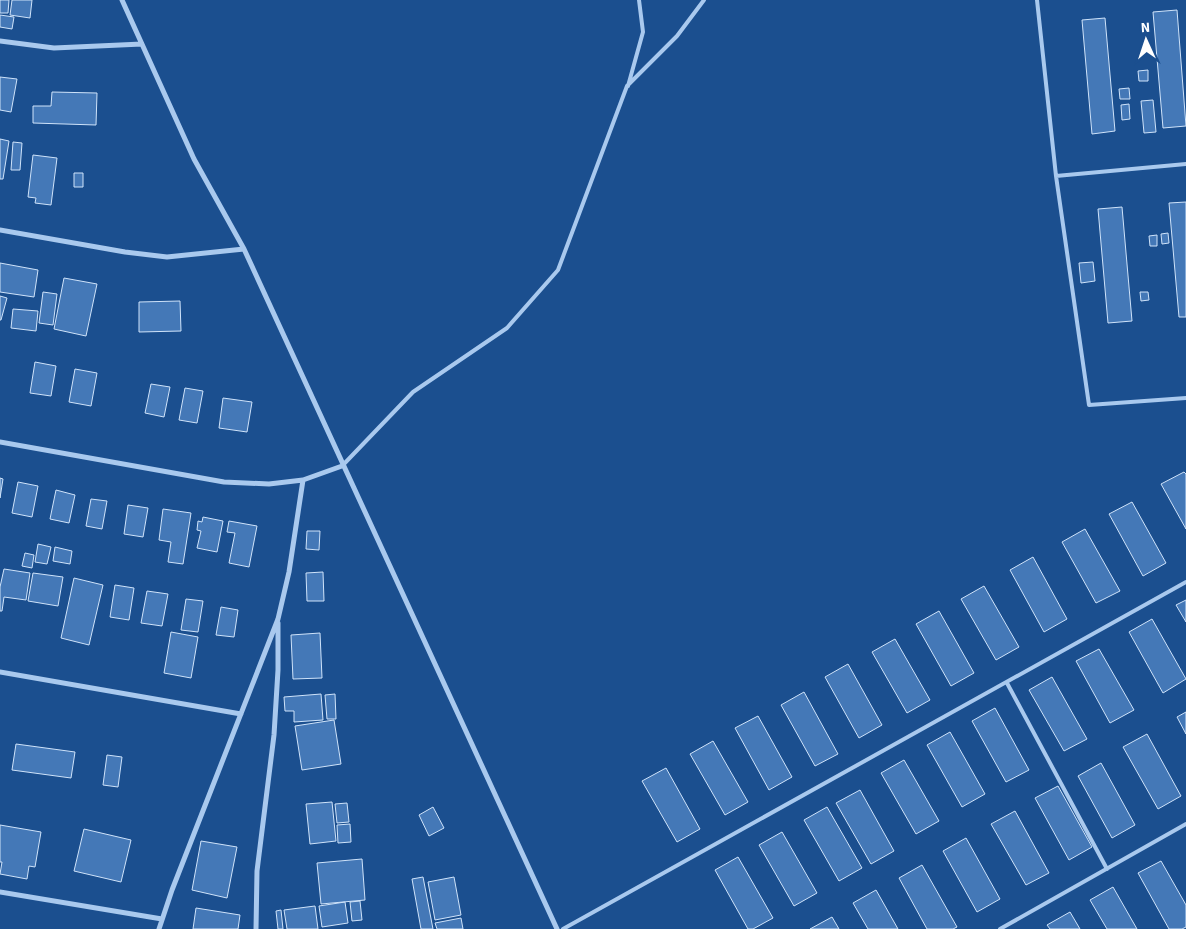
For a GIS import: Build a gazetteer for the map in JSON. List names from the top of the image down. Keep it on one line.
{"north":"top"}
